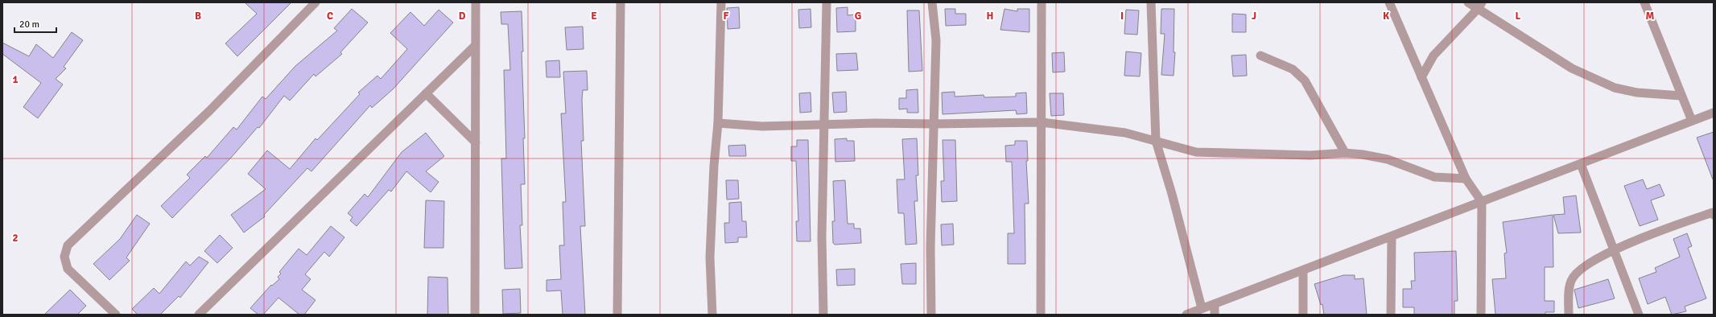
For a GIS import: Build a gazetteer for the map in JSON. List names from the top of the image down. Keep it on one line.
{"scale_bar":"20 m","grid":{"columns":["B","C","D","E","F","G","H","I","J","K","L","M"],"rows":["1","2"]}}
